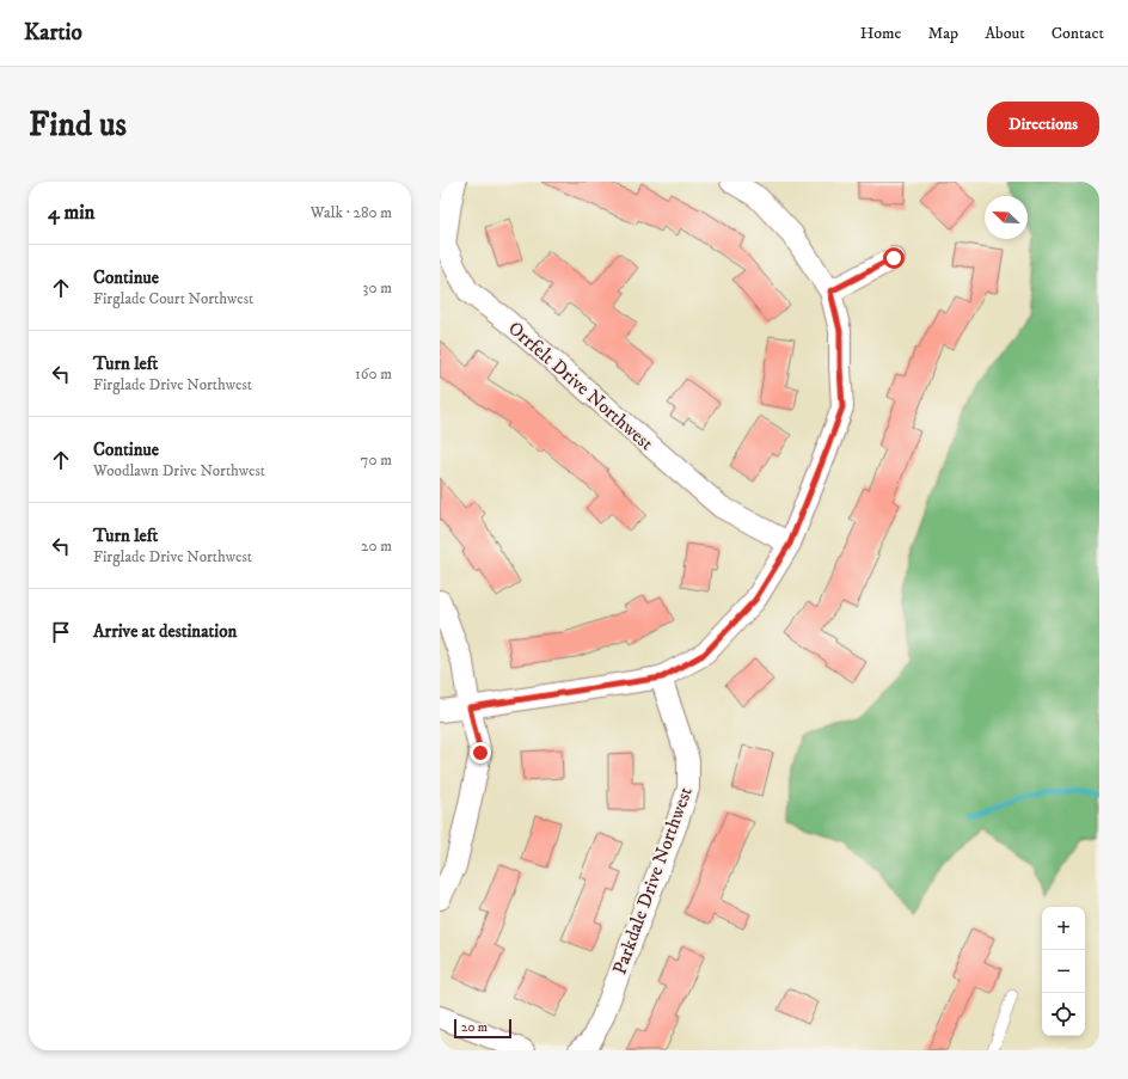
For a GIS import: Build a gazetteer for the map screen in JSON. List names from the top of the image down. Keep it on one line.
{"streets":{"street":["Orrfelt Drive Northwest","Parkdale Drive Northwest"]},"scale_bar":"20 m","north":"top left","page":{"header":"Kartio","nav":["Home","Map","About","Contact"],"buttons":"Directions","title":"Find us","heading":["4 min","Walk · 280 m"],"list":[["Continue","Firglade Court Northwest","30 m"],["Turn left","Firglade Drive Northwest","160 m"],["Continue","Woodlawn Drive Northwest","70 m"],["Turn left","Firglade Drive Northwest","20 m"],"Arrive at destination"],"map_buttons":["+","−"],"scale":"20 m"}}
